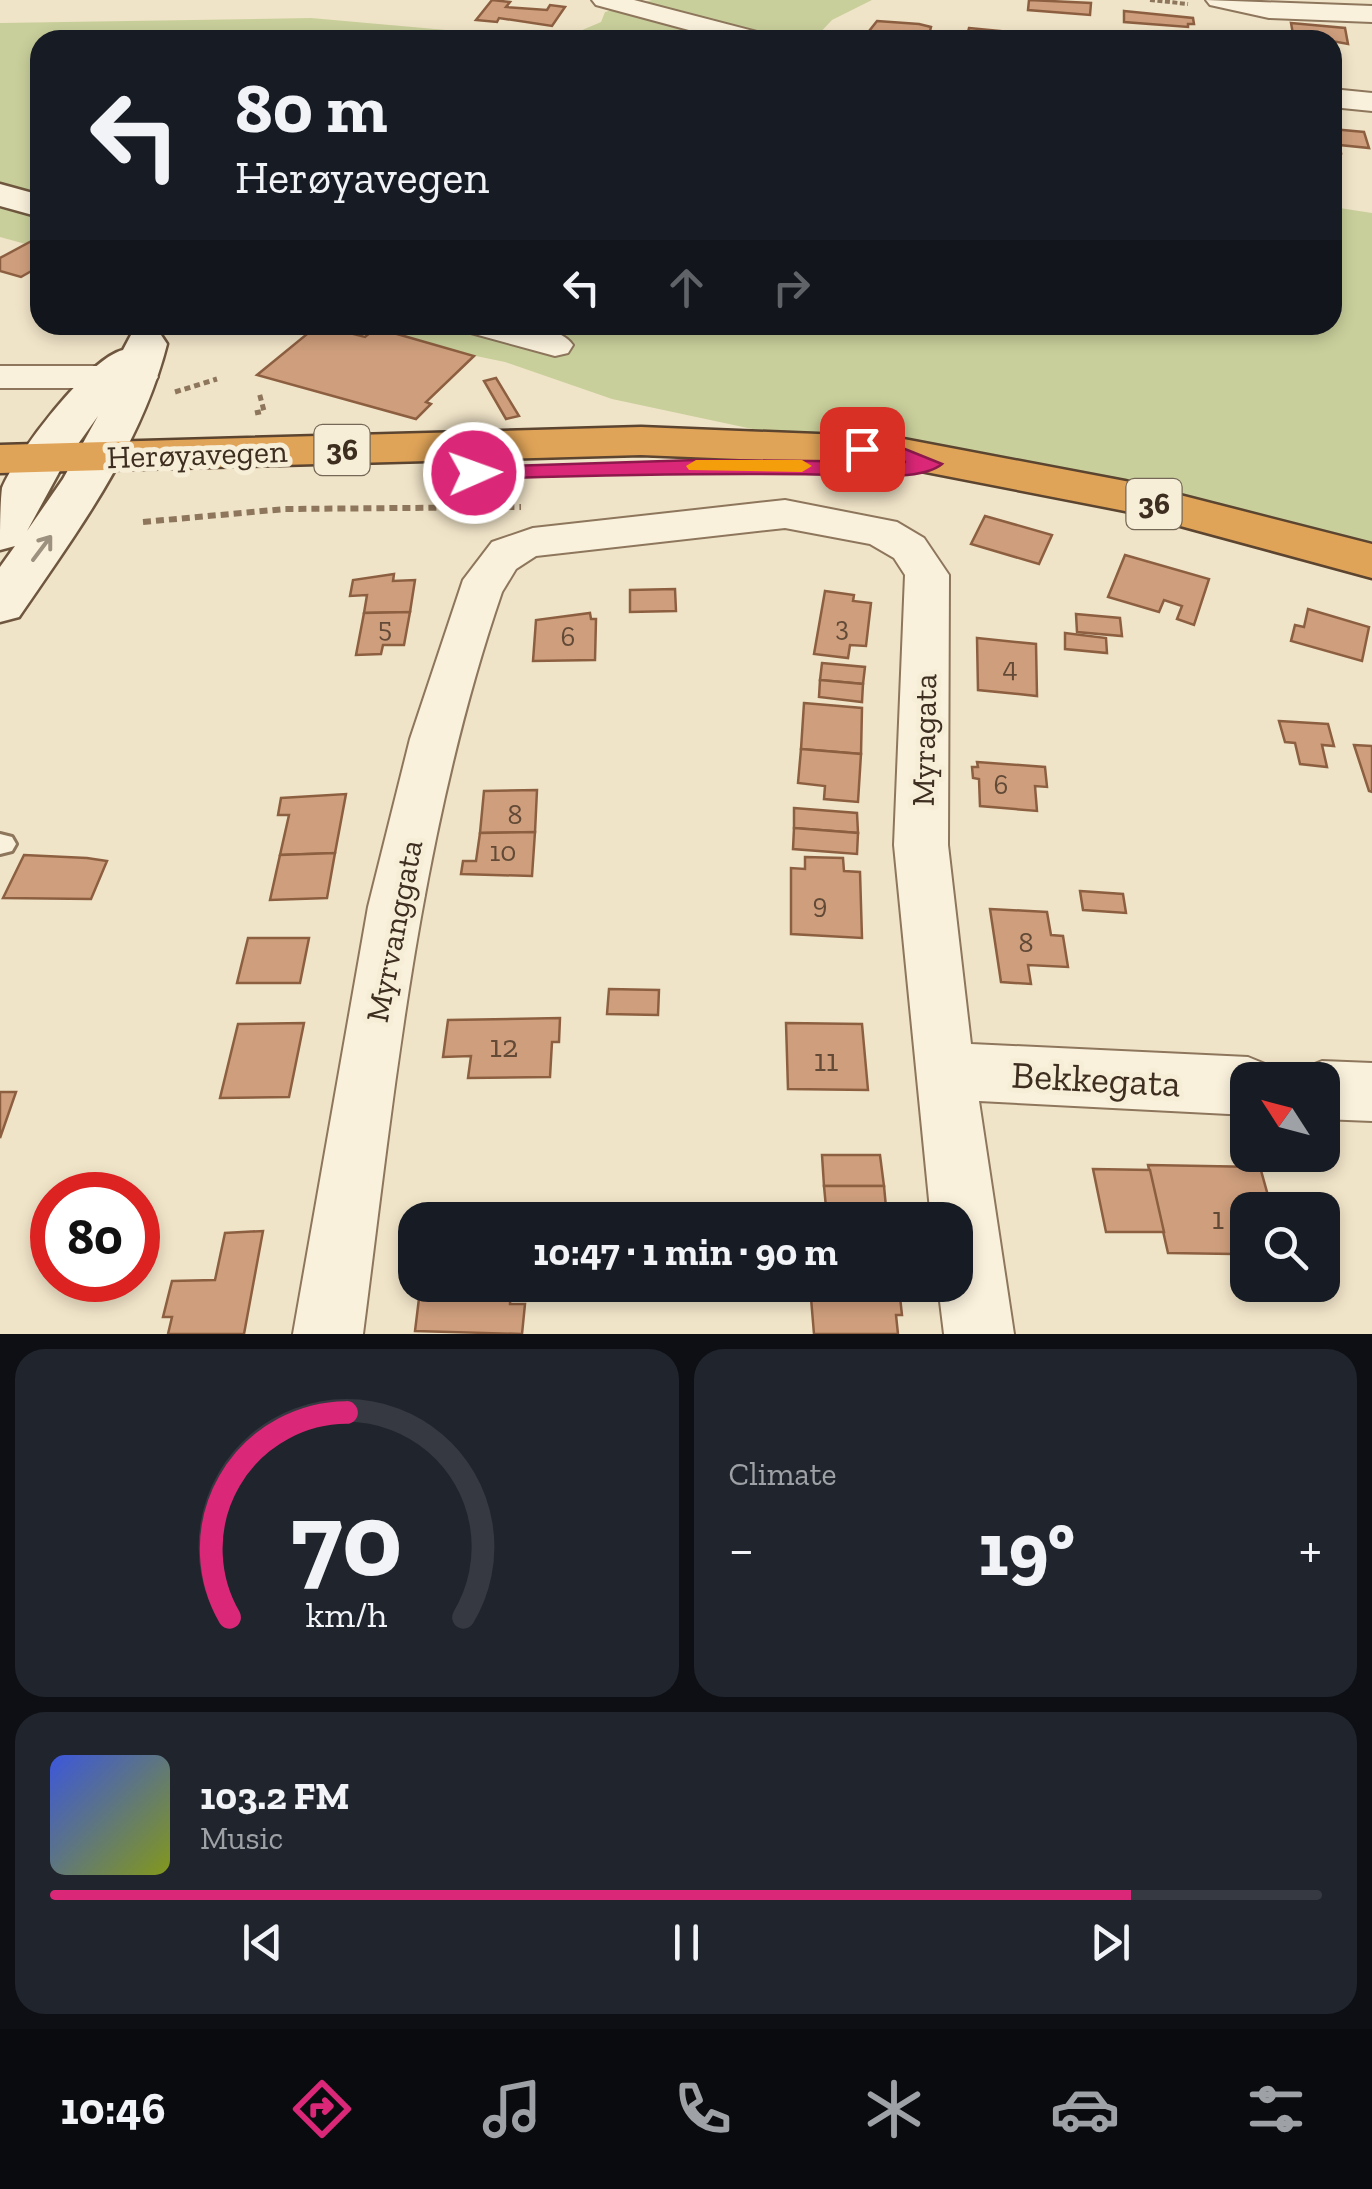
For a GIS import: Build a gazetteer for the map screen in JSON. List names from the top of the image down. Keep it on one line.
{"streets":{"highway":["36","Herøyavegen"],"street":["Myragata","Myrvanggata","Bekkegata"]},"crossings":[["Myragata","Myrvanggata"],["Myragata","Bekkegata"]],"house_numbers":["3","5","6","4","6","8","10","9","8","12","11","1"],"north":"top left","page":{"turn":["80 m","Herøyavegen"],"limit":"80","trip":"10:47 · 1 min · 90 m","tile":"Climate","heat":["−","19°","+"],"song":["103.2 FM","Music"],"tabs":"10:46","gauge":["70","km/h"]}}
